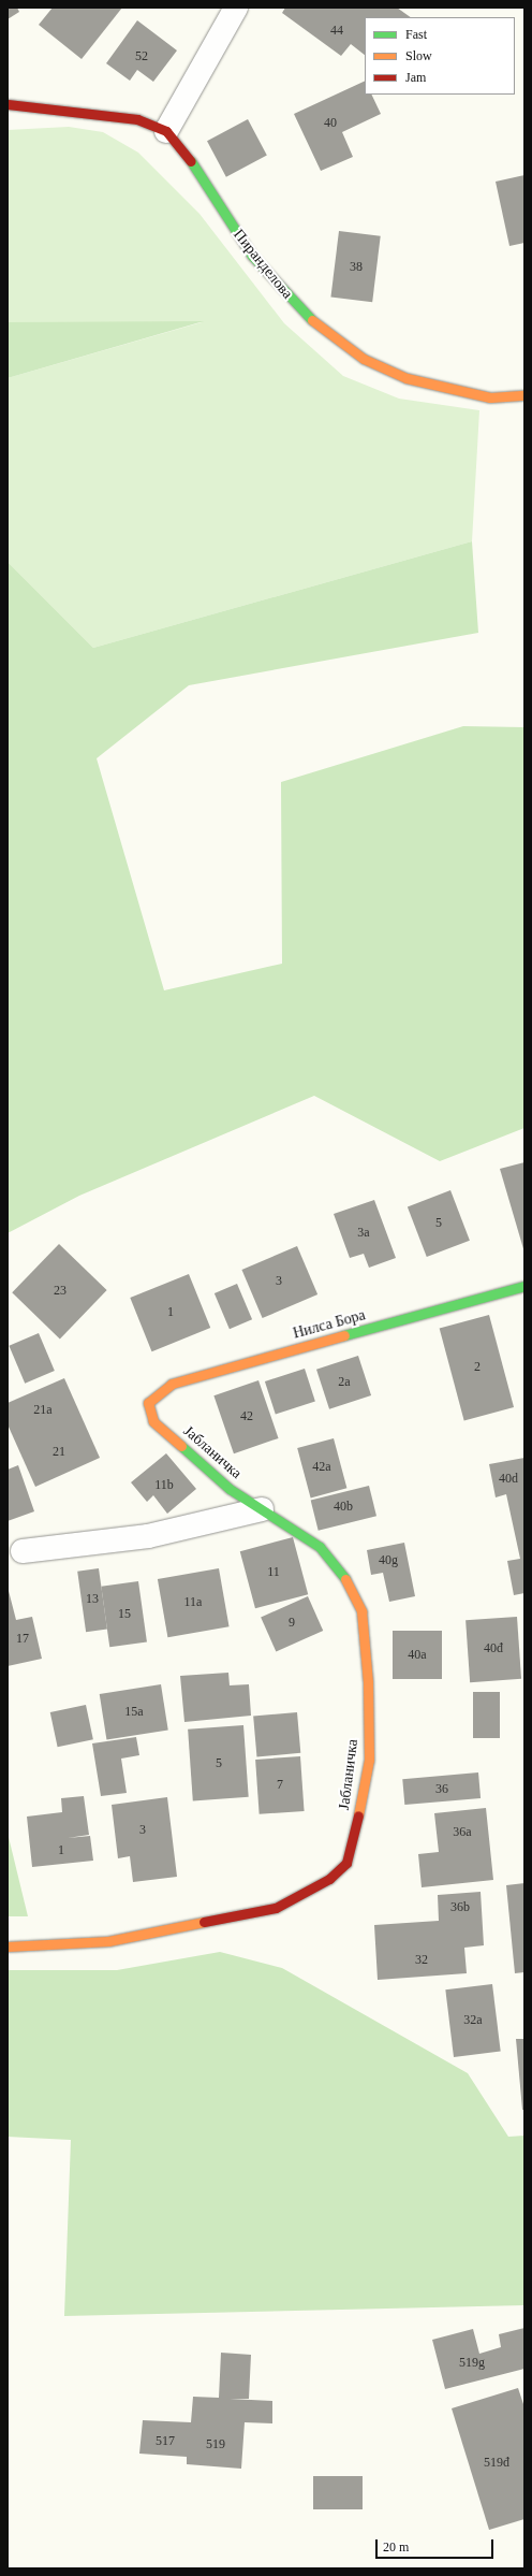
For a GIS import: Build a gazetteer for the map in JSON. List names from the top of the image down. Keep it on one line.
{"streets":{"street":["Пиранделова","Нилса Бора","Јабланичка"]},"crossings":[["Нилса Бора","Јабланичка"]],"house_numbers":["44","52","40","38","5","3a","3","23","1","2","2a","21a","42","21","42a","40d","11b","40b","40g","11","13","11a","15","9","17","40đ","40a","15a","5","7","36","3","36a","1","36b","32","32a","519g","517","519","519đ"],"legend":["Fast","Slow","Jam"],"scale_bar":"20 m"}
